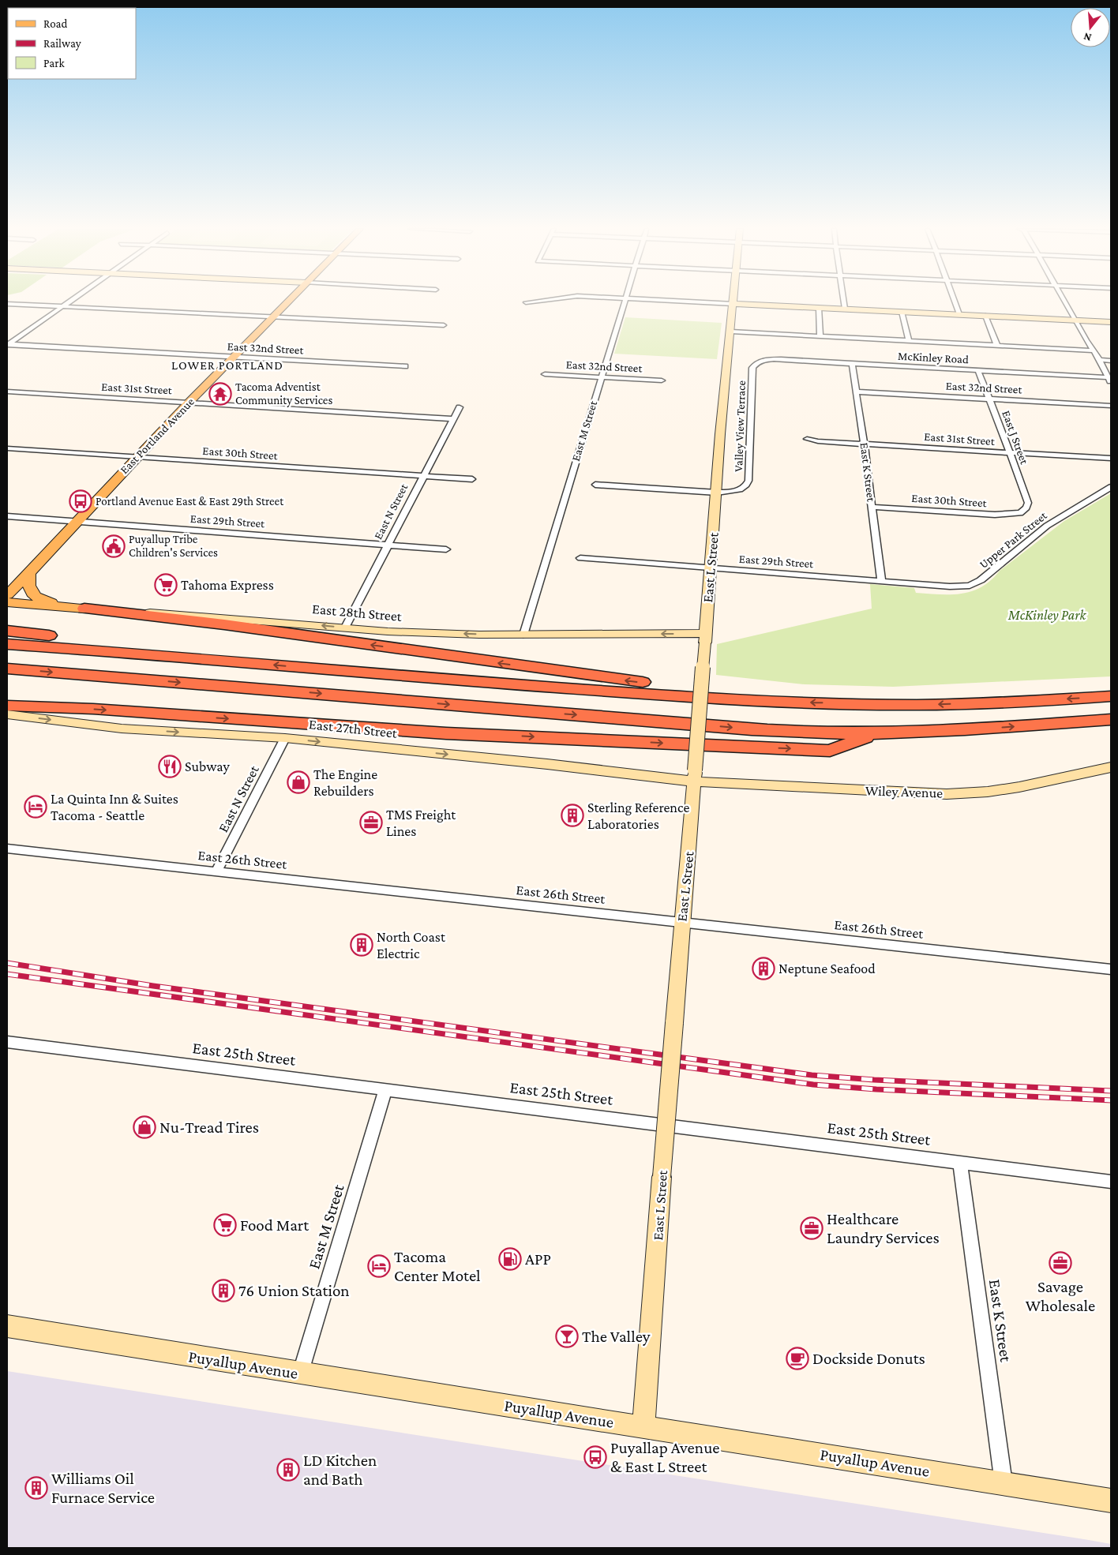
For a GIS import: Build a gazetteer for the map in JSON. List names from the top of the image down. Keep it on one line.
{"streets":{"main road":["East Portland Avenue","East 28th Street"],"street":["East 32nd Street","McKinley Road","East 31st Street","Valley View Terrace","East M Street","East J Street","East 30th Street","East K Street","East N Street","East 29th Street","Upper Park Street","East L Street","East 27th Street","Wiley Avenue","East 26th Street","East 25th Street","Puyallup Avenue"]},"crossings":[["East 32nd Street","East M Street"],["East 32nd Street","East Portland Avenue"],["East 32nd Street","East J Street"],["East 32nd Street","East K Street"],["McKinley Road","Valley View Terrace"],["McKinley Road","East J Street"],["McKinley Road","East K Street"],["East 31st Street","East Portland Avenue"],["East 31st Street","East J Street"],["East 31st Street","East K Street"],["East 31st Street","East N Street"],["Valley View Terrace","East L Street"],["East M Street","East 28th Street"],["East M Street","East 25th Street"],["East M Street","Puyallup Avenue"],["East Portland Avenue","East 30th Street"],["East Portland Avenue","East 29th Street"],["East J Street","East 30th Street"],["East 30th Street","East K Street"],["East 30th Street","East N Street"],["East K Street","East 29th Street"],["East K Street","East 25th Street"],["East K Street","Puyallup Avenue"],["East N Street","East 29th Street"],["East N Street","East 28th Street"],["East N Street","East 27th Street"],["East N Street","East 26th Street"],["East 29th Street","Upper Park Street"],["East 29th Street","East L Street"],["East L Street","East 28th Street"],["East L Street","East 27th Street"],["East L Street","Wiley Avenue"],["East L Street","East 26th Street"],["East L Street","Puyallup Avenue"],["East 27th Street","Wiley Avenue"]],"one_way":["East 28th Street","East 27th Street"],"districts":["LOWER PORTLAND"],"parks":["McKinley Park"],"places":{"temple":["Tacoma Adventist Community Services"],"bus stop":["Portland Avenue East & East 29th Street","Puyallap Avenue & East L Street"],"public building":["Puyallup Tribe Children's Services"],"supermarket":["Tahoma Express","Food Mart"],"restaurant":["Subway"],"shop":["The Engine Rebuilders","Nu-Tread Tires"],"hotel":["La Quinta Inn & Suites Tacoma - Seattle","Tacoma Center Motel"],"building":["Sterling Reference Laboratories","North Coast Electric","Neptune Seafood","76 Union Station","LD Kitchen and Bath","Williams Oil Furnace Service"],"office":["TMS Freight Lines","Healthcare Laundry Services","Savage Wholesale"],"fuel station":["APP"],"bar":["The Valley"],"cafe":["Dockside Donuts"]},"legend":["Road","Railway","Park"],"north":"bottom"}
